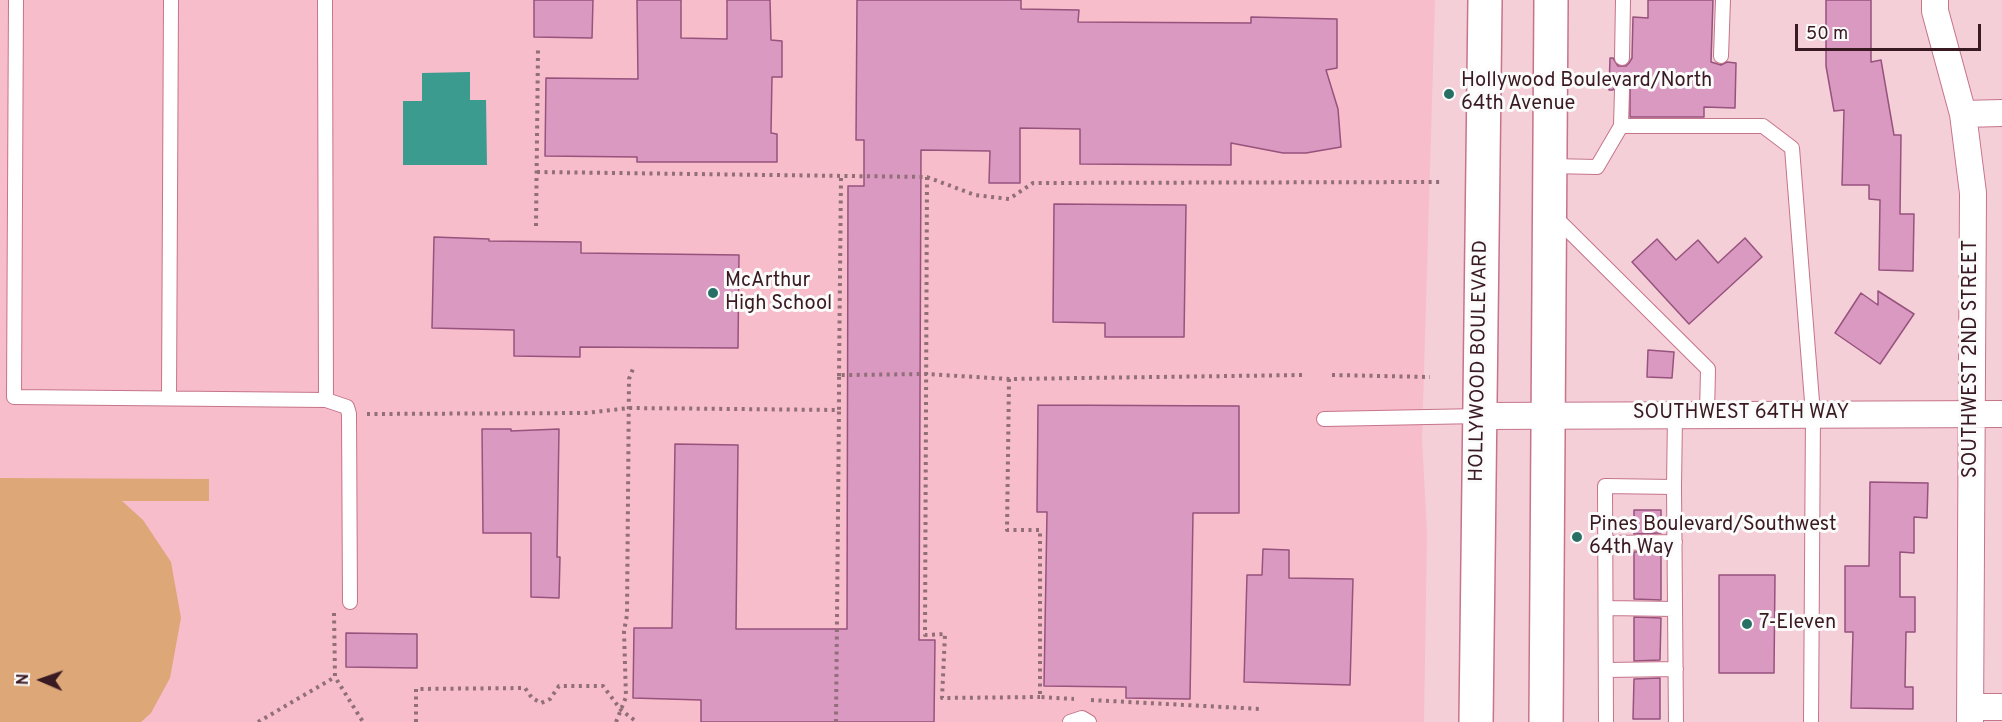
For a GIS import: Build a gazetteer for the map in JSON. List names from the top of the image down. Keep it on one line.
{"streets":{"highway":["HOLLYWOOD BOULEVARD"],"street":["SOUTHWEST 2ND STREET","SOUTHWEST 64TH WAY"]},"crossings":[["SOUTHWEST 2ND STREET","SOUTHWEST 64TH WAY"],["HOLLYWOOD BOULEVARD","SOUTHWEST 64TH WAY"]],"places":["Hollywood Boulevard/North 64th Avenue","McArthur High School","Pines Boulevard/Southwest 64th Way","7-Eleven"],"scale_bar":"50 m","north":"left"}
